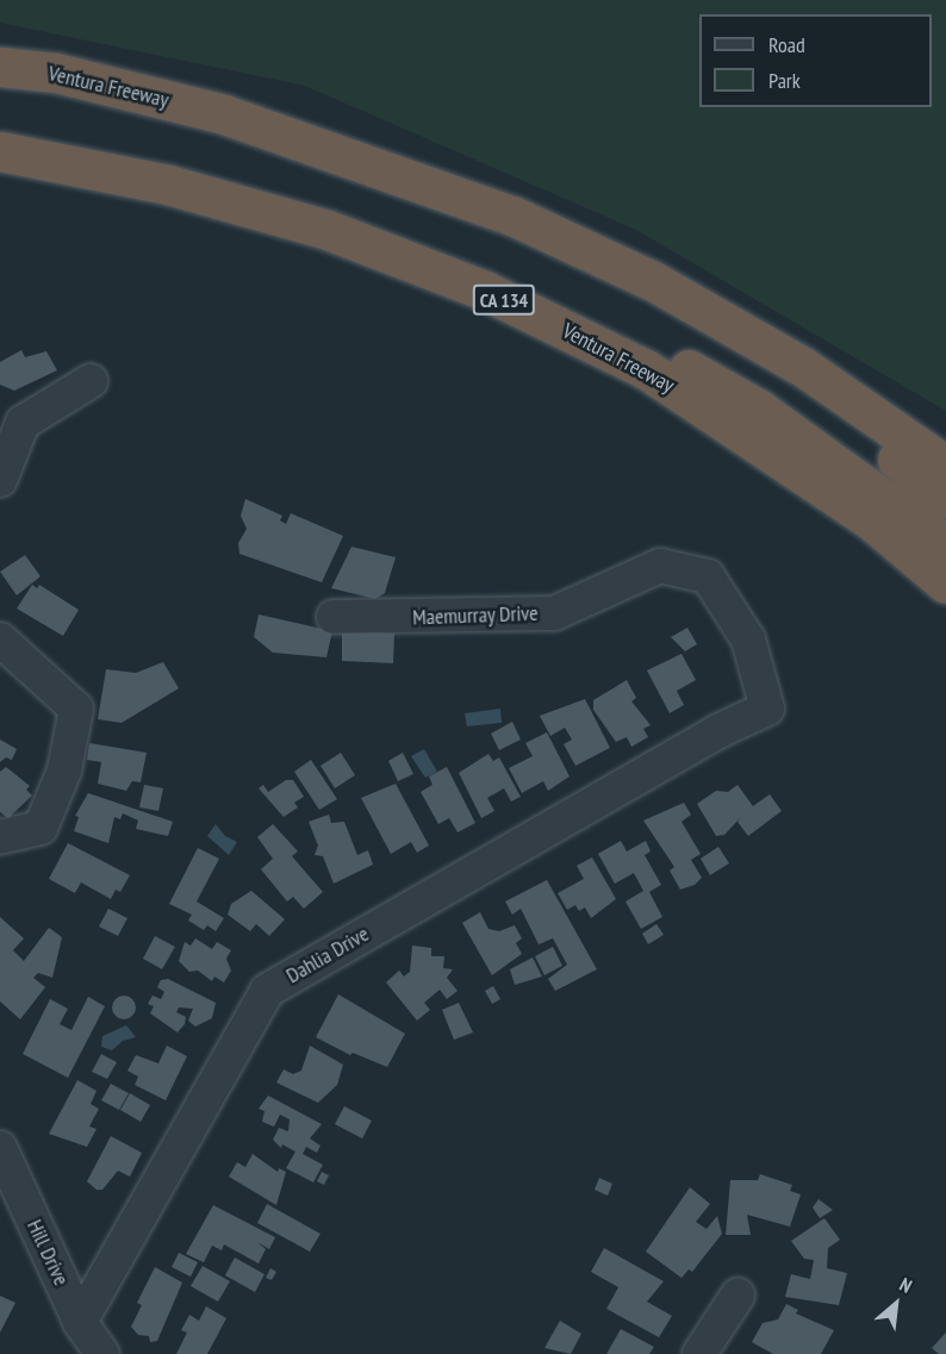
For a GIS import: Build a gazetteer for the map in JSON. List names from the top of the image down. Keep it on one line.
{"streets":{"highway":["Ventura Freeway","CA 134"],"street":["Maemurray Drive","Dahlia Drive","Hill Drive"]},"crossings":[["Maemurray Drive","Dahlia Drive"],["Dahlia Drive","Hill Drive"]],"legend":["Road","Park"],"north":"top right"}
